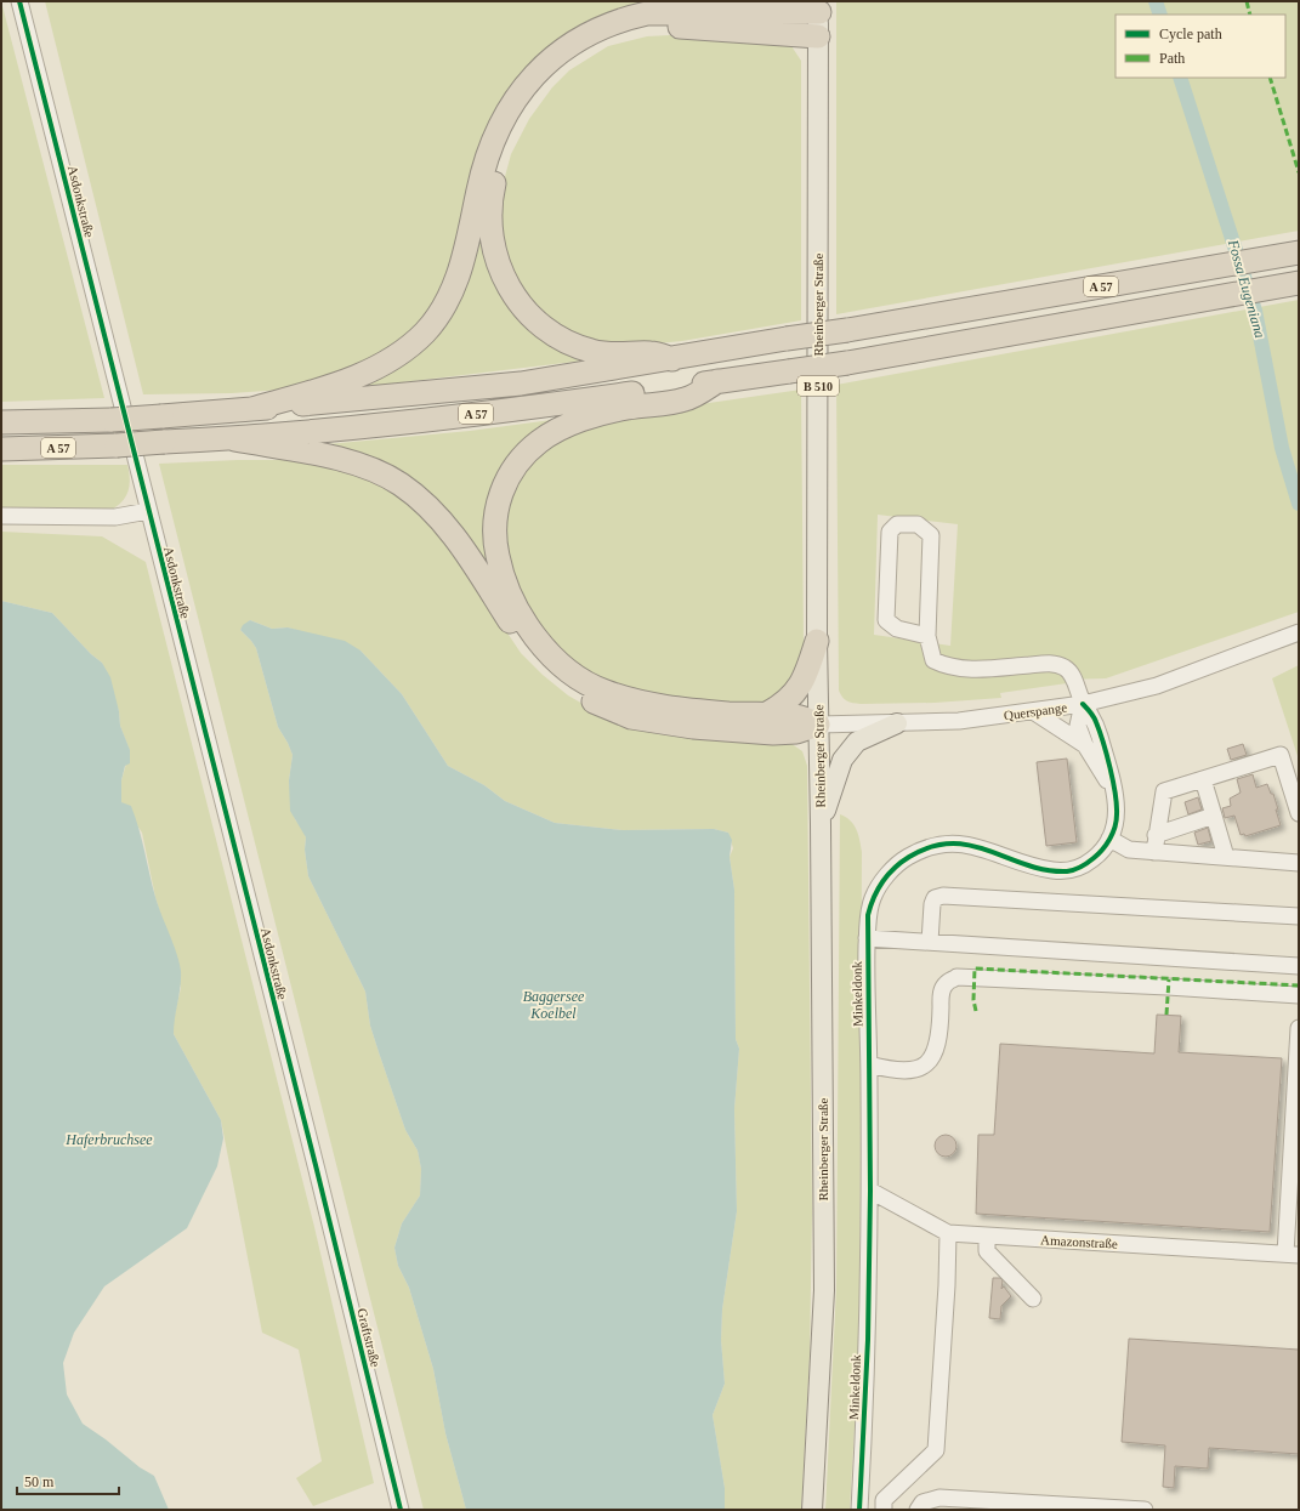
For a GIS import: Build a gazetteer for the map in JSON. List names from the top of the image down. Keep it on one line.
{"streets":{"highway":["A 57"],"main road":["Rheinberger Straße","B 510"],"street":["Asdonkstraße","Querspange","Minkeldonk","Amazonstraße","Graftstraße"]},"crossings":[["Asdonkstraße","Graftstraße"],["Rheinberger Straße","Querspange"],["Querspange","Minkeldonk"],["Minkeldonk","Amazonstraße"]],"water":["Fossa Eugeniana","Baggersee Koelbel","Haferbruchsee"],"legend":["Cycle path","Path"],"scale_bar":"50 m"}
